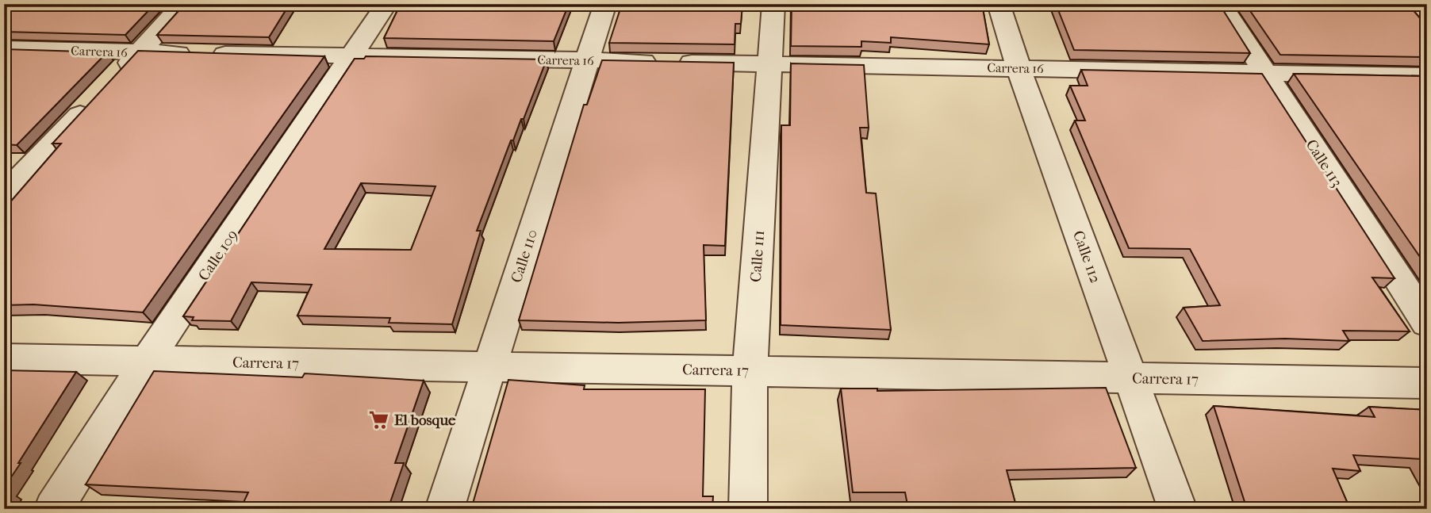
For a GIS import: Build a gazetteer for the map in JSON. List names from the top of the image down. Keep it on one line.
{"streets":{"street":["Carrera 16","Calle 113","Calle 109","Calle 110","Calle 111","Calle 112","Carrera 17"]},"crossings":[["Carrera 16","Calle 113"],["Carrera 16","Calle 109"],["Carrera 16","Calle 110"],["Carrera 16","Calle 111"],["Carrera 16","Calle 112"],["Calle 109","Carrera 17"],["Calle 110","Carrera 17"],["Calle 111","Carrera 17"],["Calle 112","Carrera 17"]],"places":{"supermarket":["El bosque"]}}
